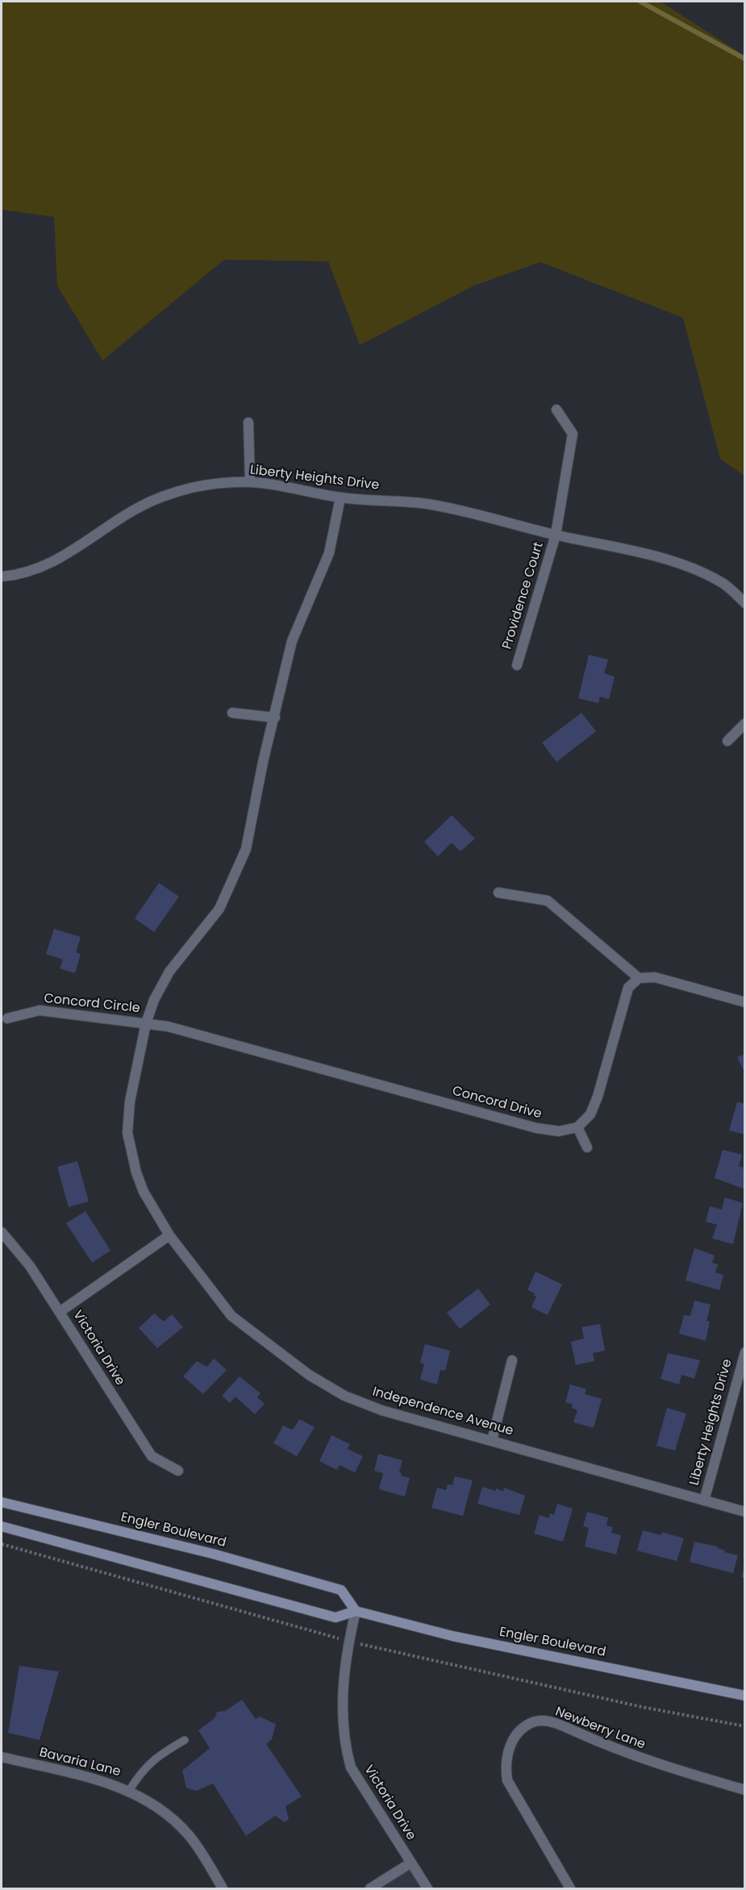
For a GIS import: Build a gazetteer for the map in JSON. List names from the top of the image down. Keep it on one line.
{"streets":{"main road":["Engler Boulevard"],"street":["Liberty Heights Drive","Providence Court","Concord Circle","Concord Drive","Victoria Drive","Independence Avenue","Newberry Lane","Bavaria Lane"]},"crossings":[["Liberty Heights Drive","Providence Court"],["Liberty Heights Drive","Independence Avenue"],["Concord Circle","Concord Drive"],["Concord Circle","Independence Avenue"],["Concord Drive","Independence Avenue"],["Victoria Drive","Engler Boulevard"]]}
